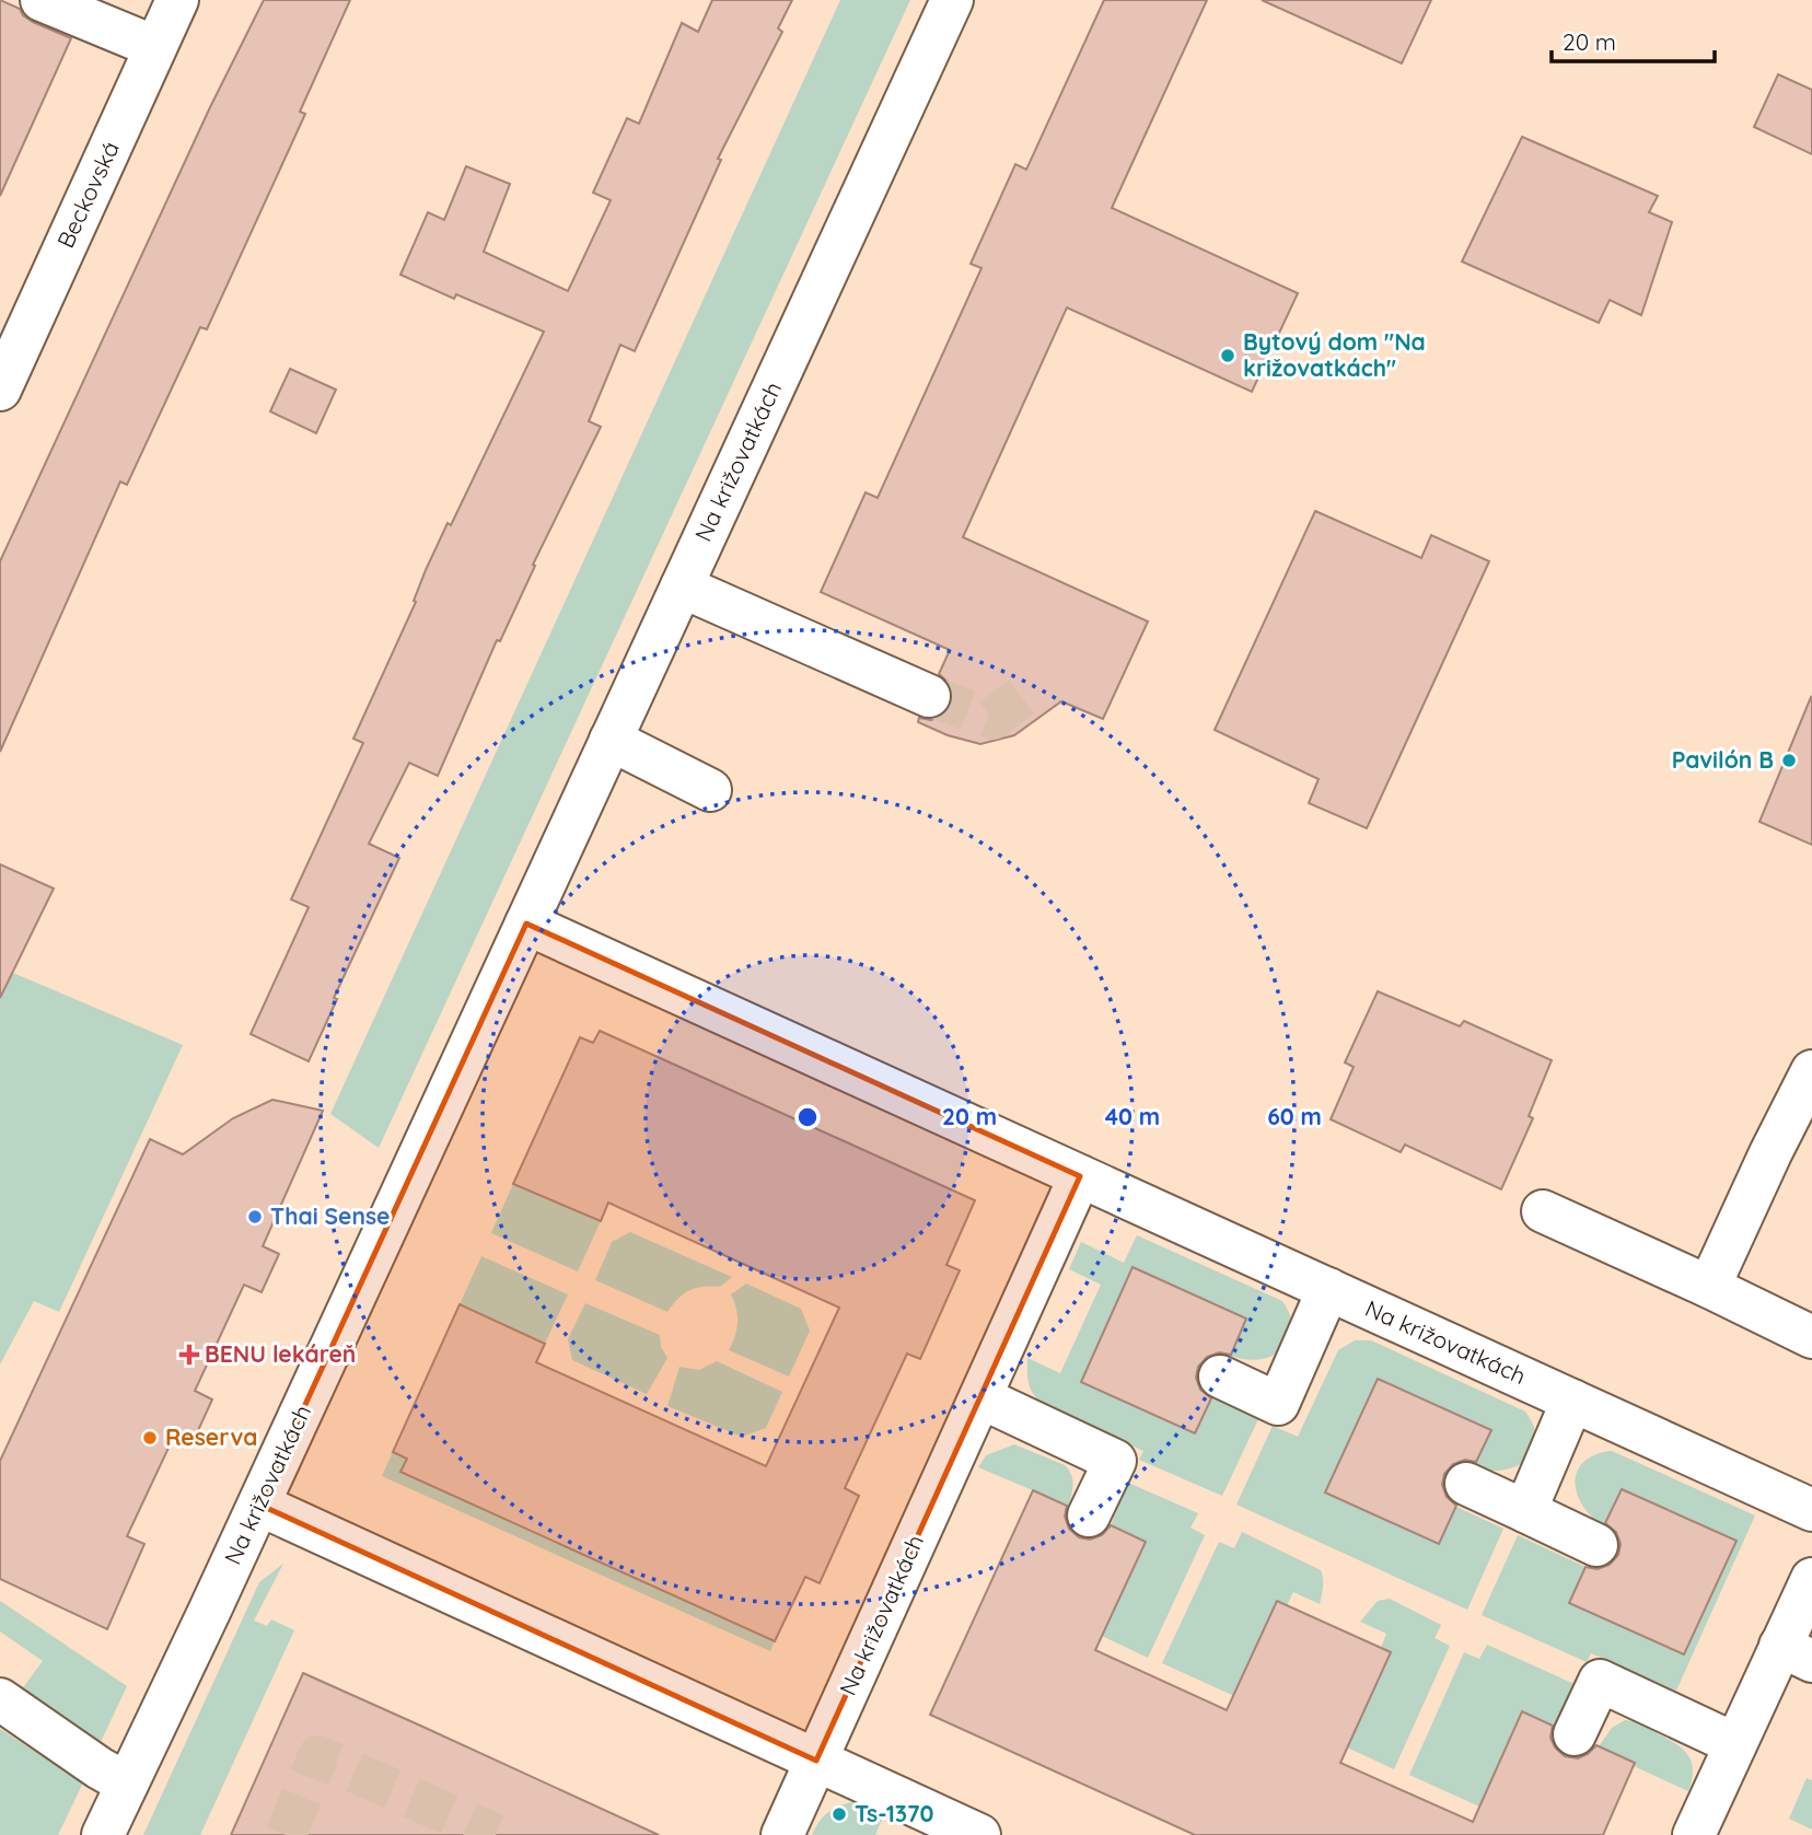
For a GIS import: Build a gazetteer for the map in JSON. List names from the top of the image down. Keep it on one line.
{"streets":{"street":["Beckovská","Na križovatkách"]},"places":{"other":["Bytový dom \"Na križovatkách\"","Pavilón B","Thai Sense","Reserva","Ts-1370"],"health":["BENU lekáreň"]},"scale_bar":"20 m","rings":["20 m","40 m","60 m"]}
